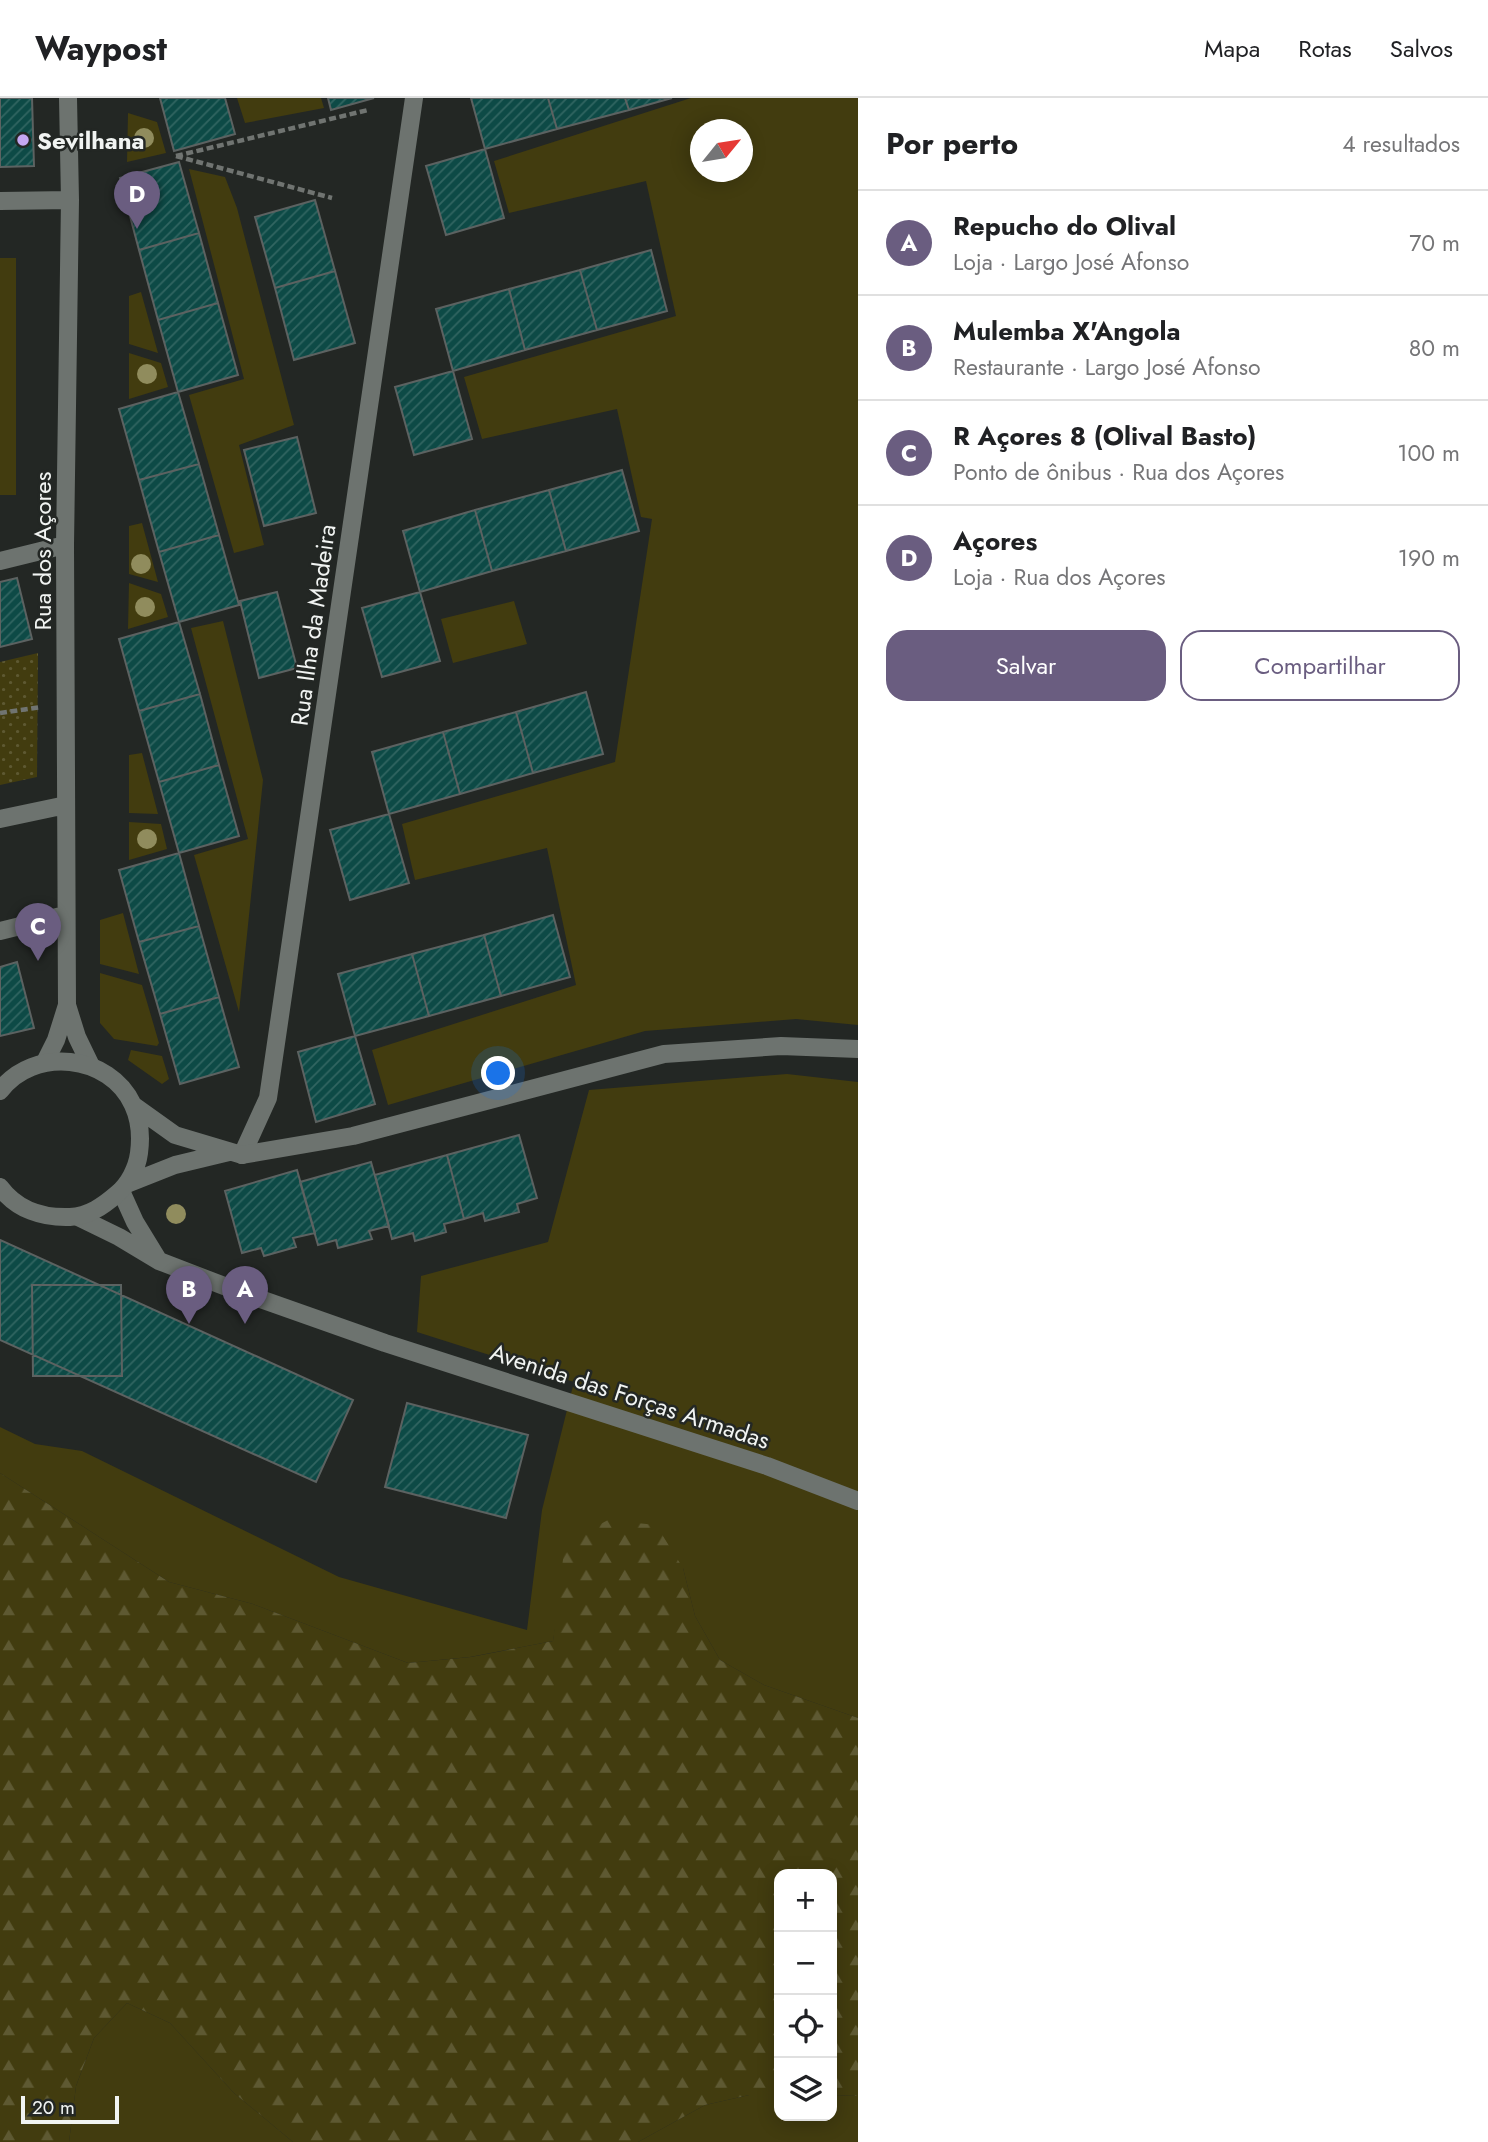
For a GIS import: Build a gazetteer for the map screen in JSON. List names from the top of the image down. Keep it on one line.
{"streets":{"street":["Rua dos Açores","Rua Ilha da Madeira","Avenida das Forças Armadas"]},"places":["Sevilhana"],"scale_bar":"20 m","north":"top right","page":{"header":"Waypost","nav":["Mapa","Rotas","Salvos"],"heading":["Por perto","4 resultados"],"pins":["D","C","A","B"],"list":[{"mark":"A","name":"Repucho do Olival","note":"Loja · Largo José Afonso","value":"70 m"},{"mark":"B","name":"Mulemba X'Angola","note":"Restaurante · Largo José Afonso","value":"80 m"},{"mark":"C","name":"R Açores 8 (Olival Basto)","note":"Ponto de ônibus · Rua dos Açores","value":"100 m"},{"mark":"D","name":"Açores","note":"Loja · Rua dos Açores","value":"190 m"}],"buttons":["Salvar","Compartilhar"],"map_buttons":["+","−"],"scale":"20 m"}}
